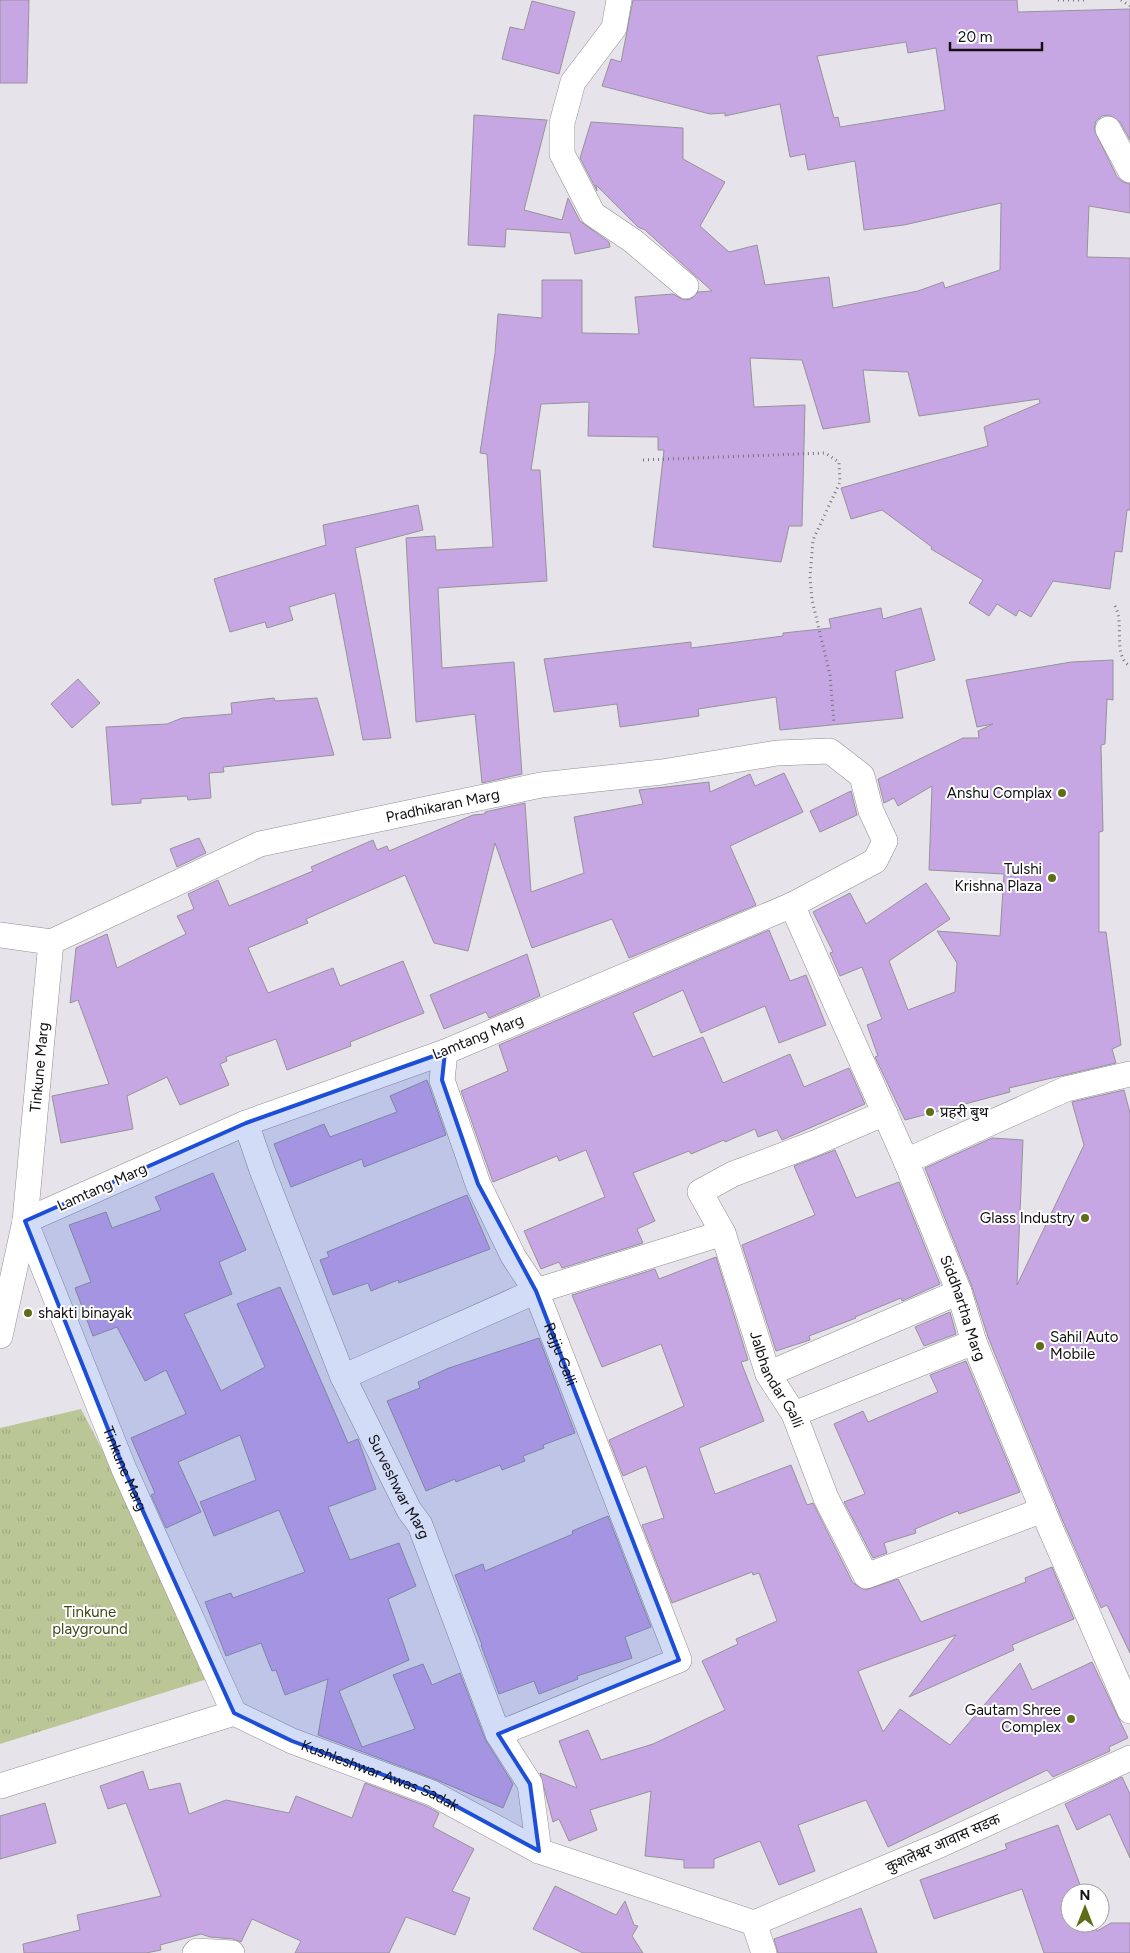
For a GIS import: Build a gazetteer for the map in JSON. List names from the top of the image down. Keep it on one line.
{"streets":{"street":["Pradhikaran Marg","Lamtang Marg","Tinkune Marg","Siddhartha Marg","Rajju Galli","Jalbhandar Galli","Surveshwar Marg","Kushleshwar Awas Sadak","कुशलेश्वर आवास सडक"]},"crossings":[["Pradhikaran Marg","Lamtang Marg"],["Pradhikaran Marg","Tinkune Marg"],["Lamtang Marg","Tinkune Marg"],["Lamtang Marg","Siddhartha Marg"],["Lamtang Marg","Rajju Galli"],["Lamtang Marg","Surveshwar Marg"],["Tinkune Marg","Kushleshwar Awas Sadak"],["Siddhartha Marg","Jalbhandar Galli"],["Rajju Galli","Surveshwar Marg"],["Surveshwar Marg","Kushleshwar Awas Sadak"],["Kushleshwar Awas Sadak","कुशलेश्वर आवास सडक"]],"parks":["Tinkune playground"],"places":["Anshu Complax","Tulshi Krishna Plaza","प्रहरी बुथ","Glass Industry","shakti binayak","Sahil Auto Mobile","Gautam Shree Complex"],"scale_bar":"20 m","north":"top"}
